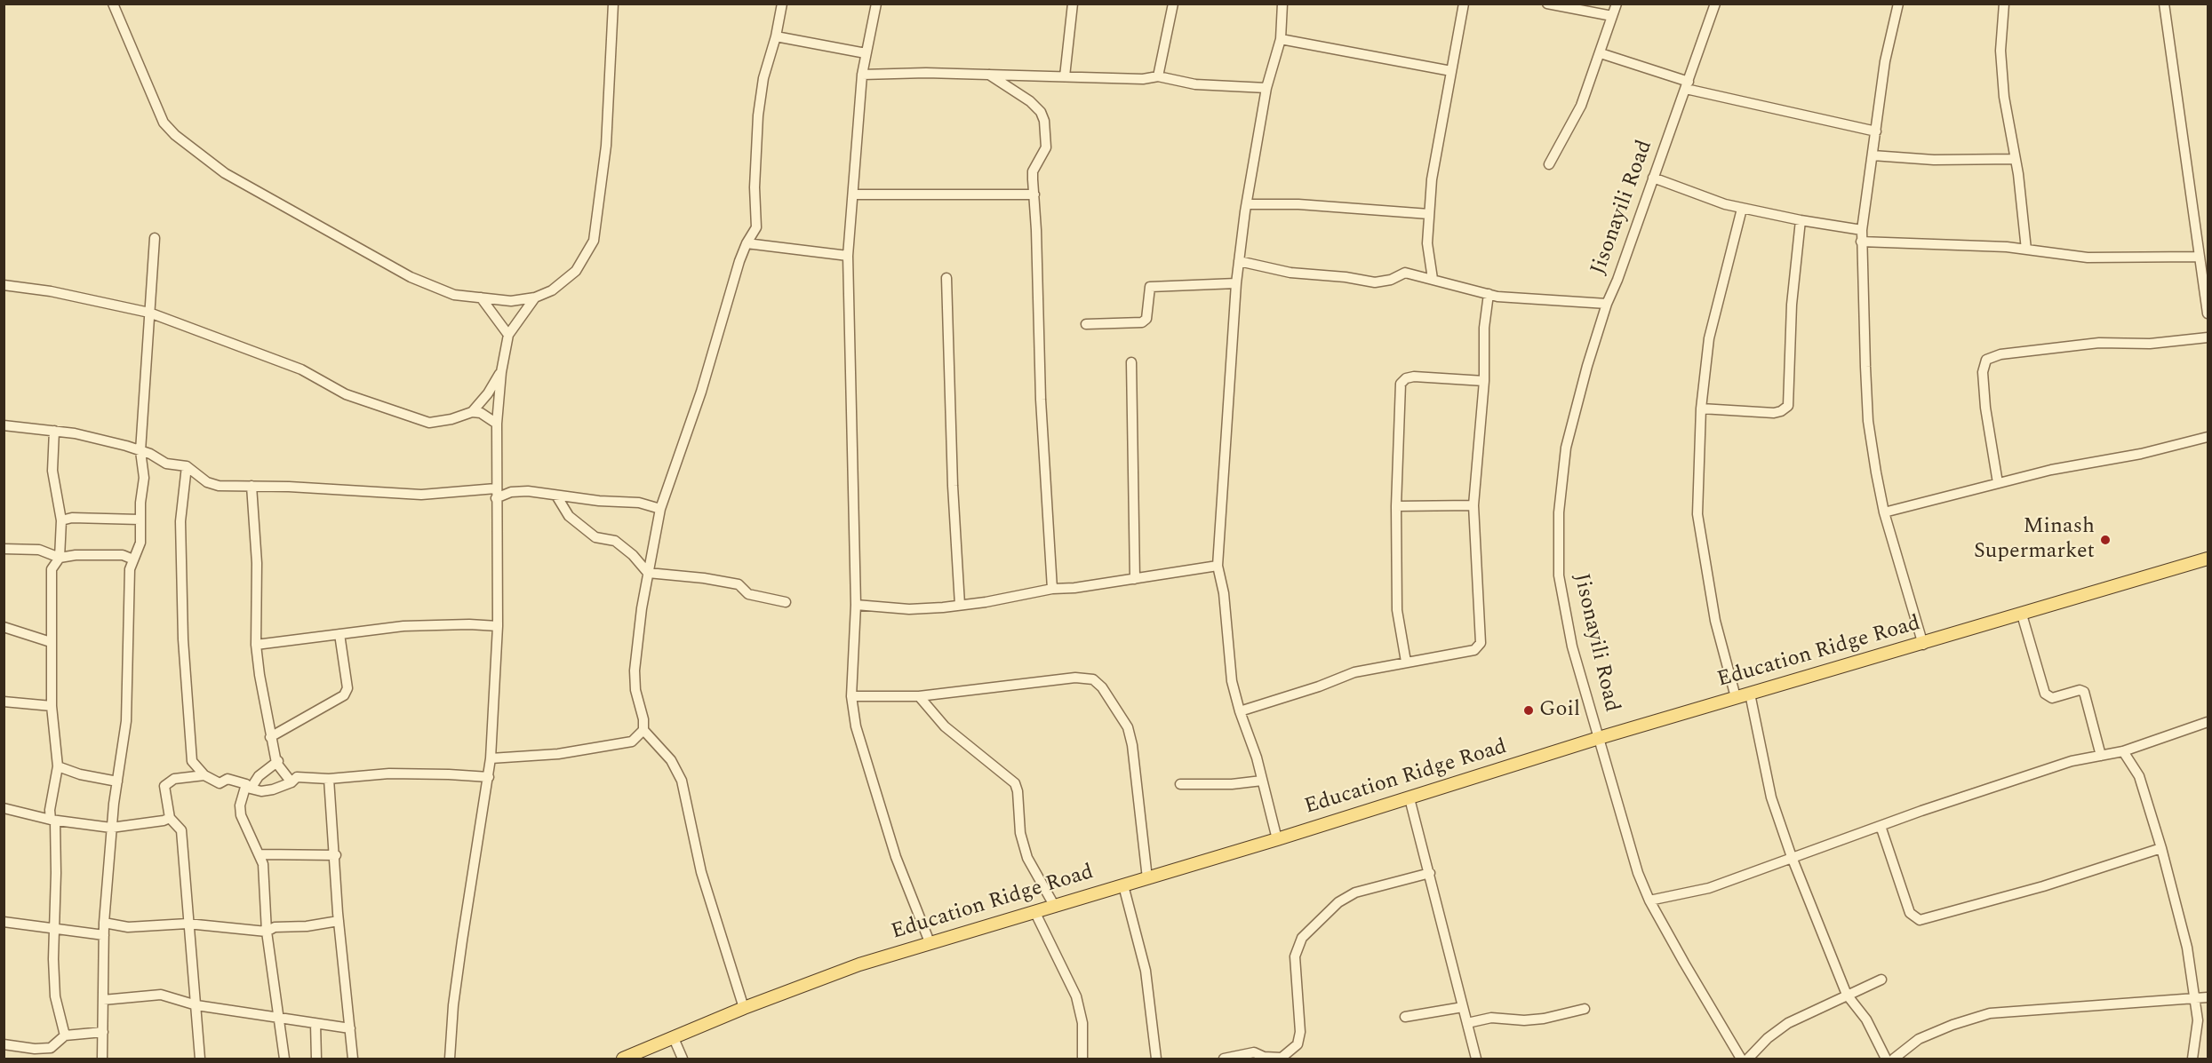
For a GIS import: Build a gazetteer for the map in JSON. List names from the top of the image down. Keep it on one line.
{"streets":{"main road":["Education Ridge Road"],"street":["Jisonayili Road"]},"crossings":[["Jisonayili Road","Education Ridge Road"]],"places":["Minash Supermarket","Goil"]}
